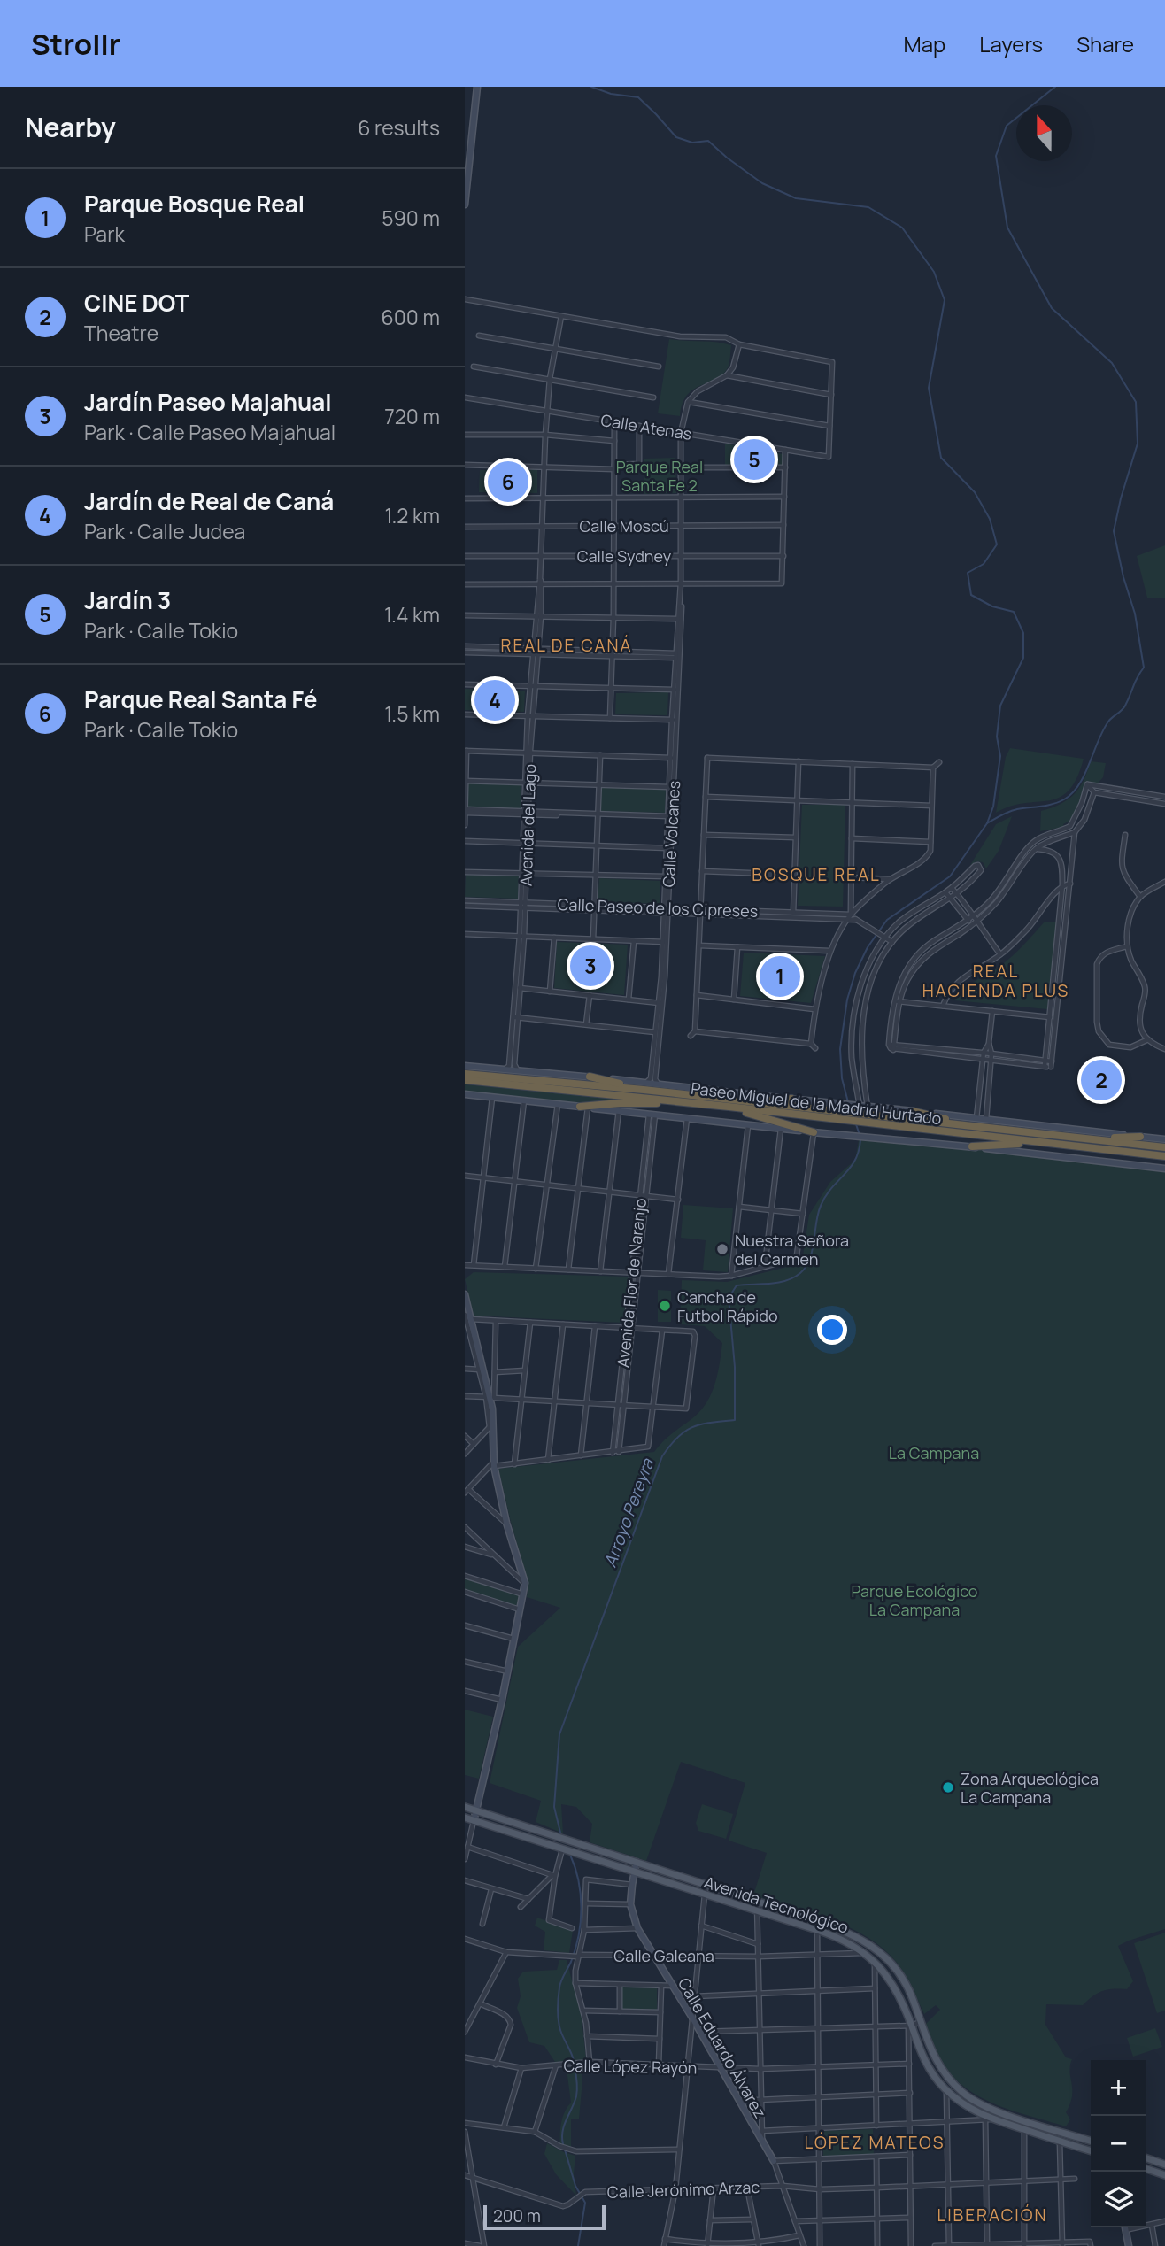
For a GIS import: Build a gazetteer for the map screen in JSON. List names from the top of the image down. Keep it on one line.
{"streets":{"highway":["Paseo Miguel de la Madrid Hurtado"],"main road":["Avenida Tecnológico"],"street":["Calle Atenas","Calle Moscú","Calle Sydney","Avenida del Lago","Calle Volcanes","Calle Paseo de los Cipreses","Avenida Flor de Naranjo","Calle Galeana","Calle Eduardo Álvarez","Calle López Rayón","Calle Jerónimo Arzac"]},"crossings":[["Calle Atenas","Avenida del Lago"],["Calle Atenas","Calle Volcanes"],["Calle Moscú","Avenida del Lago"],["Calle Moscú","Calle Volcanes"],["Calle Sydney","Avenida del Lago"],["Calle Sydney","Calle Volcanes"],["Avenida del Lago","Calle Paseo de los Cipreses"],["Calle Volcanes","Calle Paseo de los Cipreses"],["Calle Volcanes","Paseo Miguel de la Madrid Hurtado"],["Avenida Tecnológico","Calle Galeana"],["Avenida Tecnológico","Calle Eduardo Álvarez"],["Calle Galeana","Calle Eduardo Álvarez"],["Calle Eduardo Álvarez","Calle López Rayón"],["Calle Eduardo Álvarez","Calle Jerónimo Arzac"]],"districts":["REAL DE CANÁ","BOSQUE REAL","REAL HACIENDA PLUS","LÓPEZ MATEOS","LIBERACIÓN"],"water":["Arroyo Pereyra"],"parks":["Parque Real Santa Fe 2","La Campana","Parque Ecológico La Campana"],"places":["Nuestra Señora del Carmen","Cancha de Futbol Rápido","Zona Arqueológica La Campana"],"scale_bar":"200 m","north":"top","page":{"header":"Strollr","nav":["Map","Layers","Share"],"heading":["Nearby","6 results"],"list":[{"mark":"1","name":"Parque Bosque Real","note":"Park","value":"590 m"},{"mark":"2","name":"CINE DOT","note":"Theatre","value":"600 m"},{"mark":"3","name":"Jardín Paseo Majahual","note":"Park · Calle Paseo Majahual","value":"720 m"},{"mark":"4","name":"Jardín de Real de Caná","note":"Park · Calle Judea","value":"1.2 km"},{"mark":"5","name":"Jardín 3","note":"Park · Calle Tokio","value":"1.4 km"},{"mark":"6","name":"Parque Real Santa Fé","note":"Park · Calle Tokio","value":"1.5 km"}],"pins":["5","6","4","3","1","2"],"map_buttons":["+","−"],"scale":"200 m"}}
